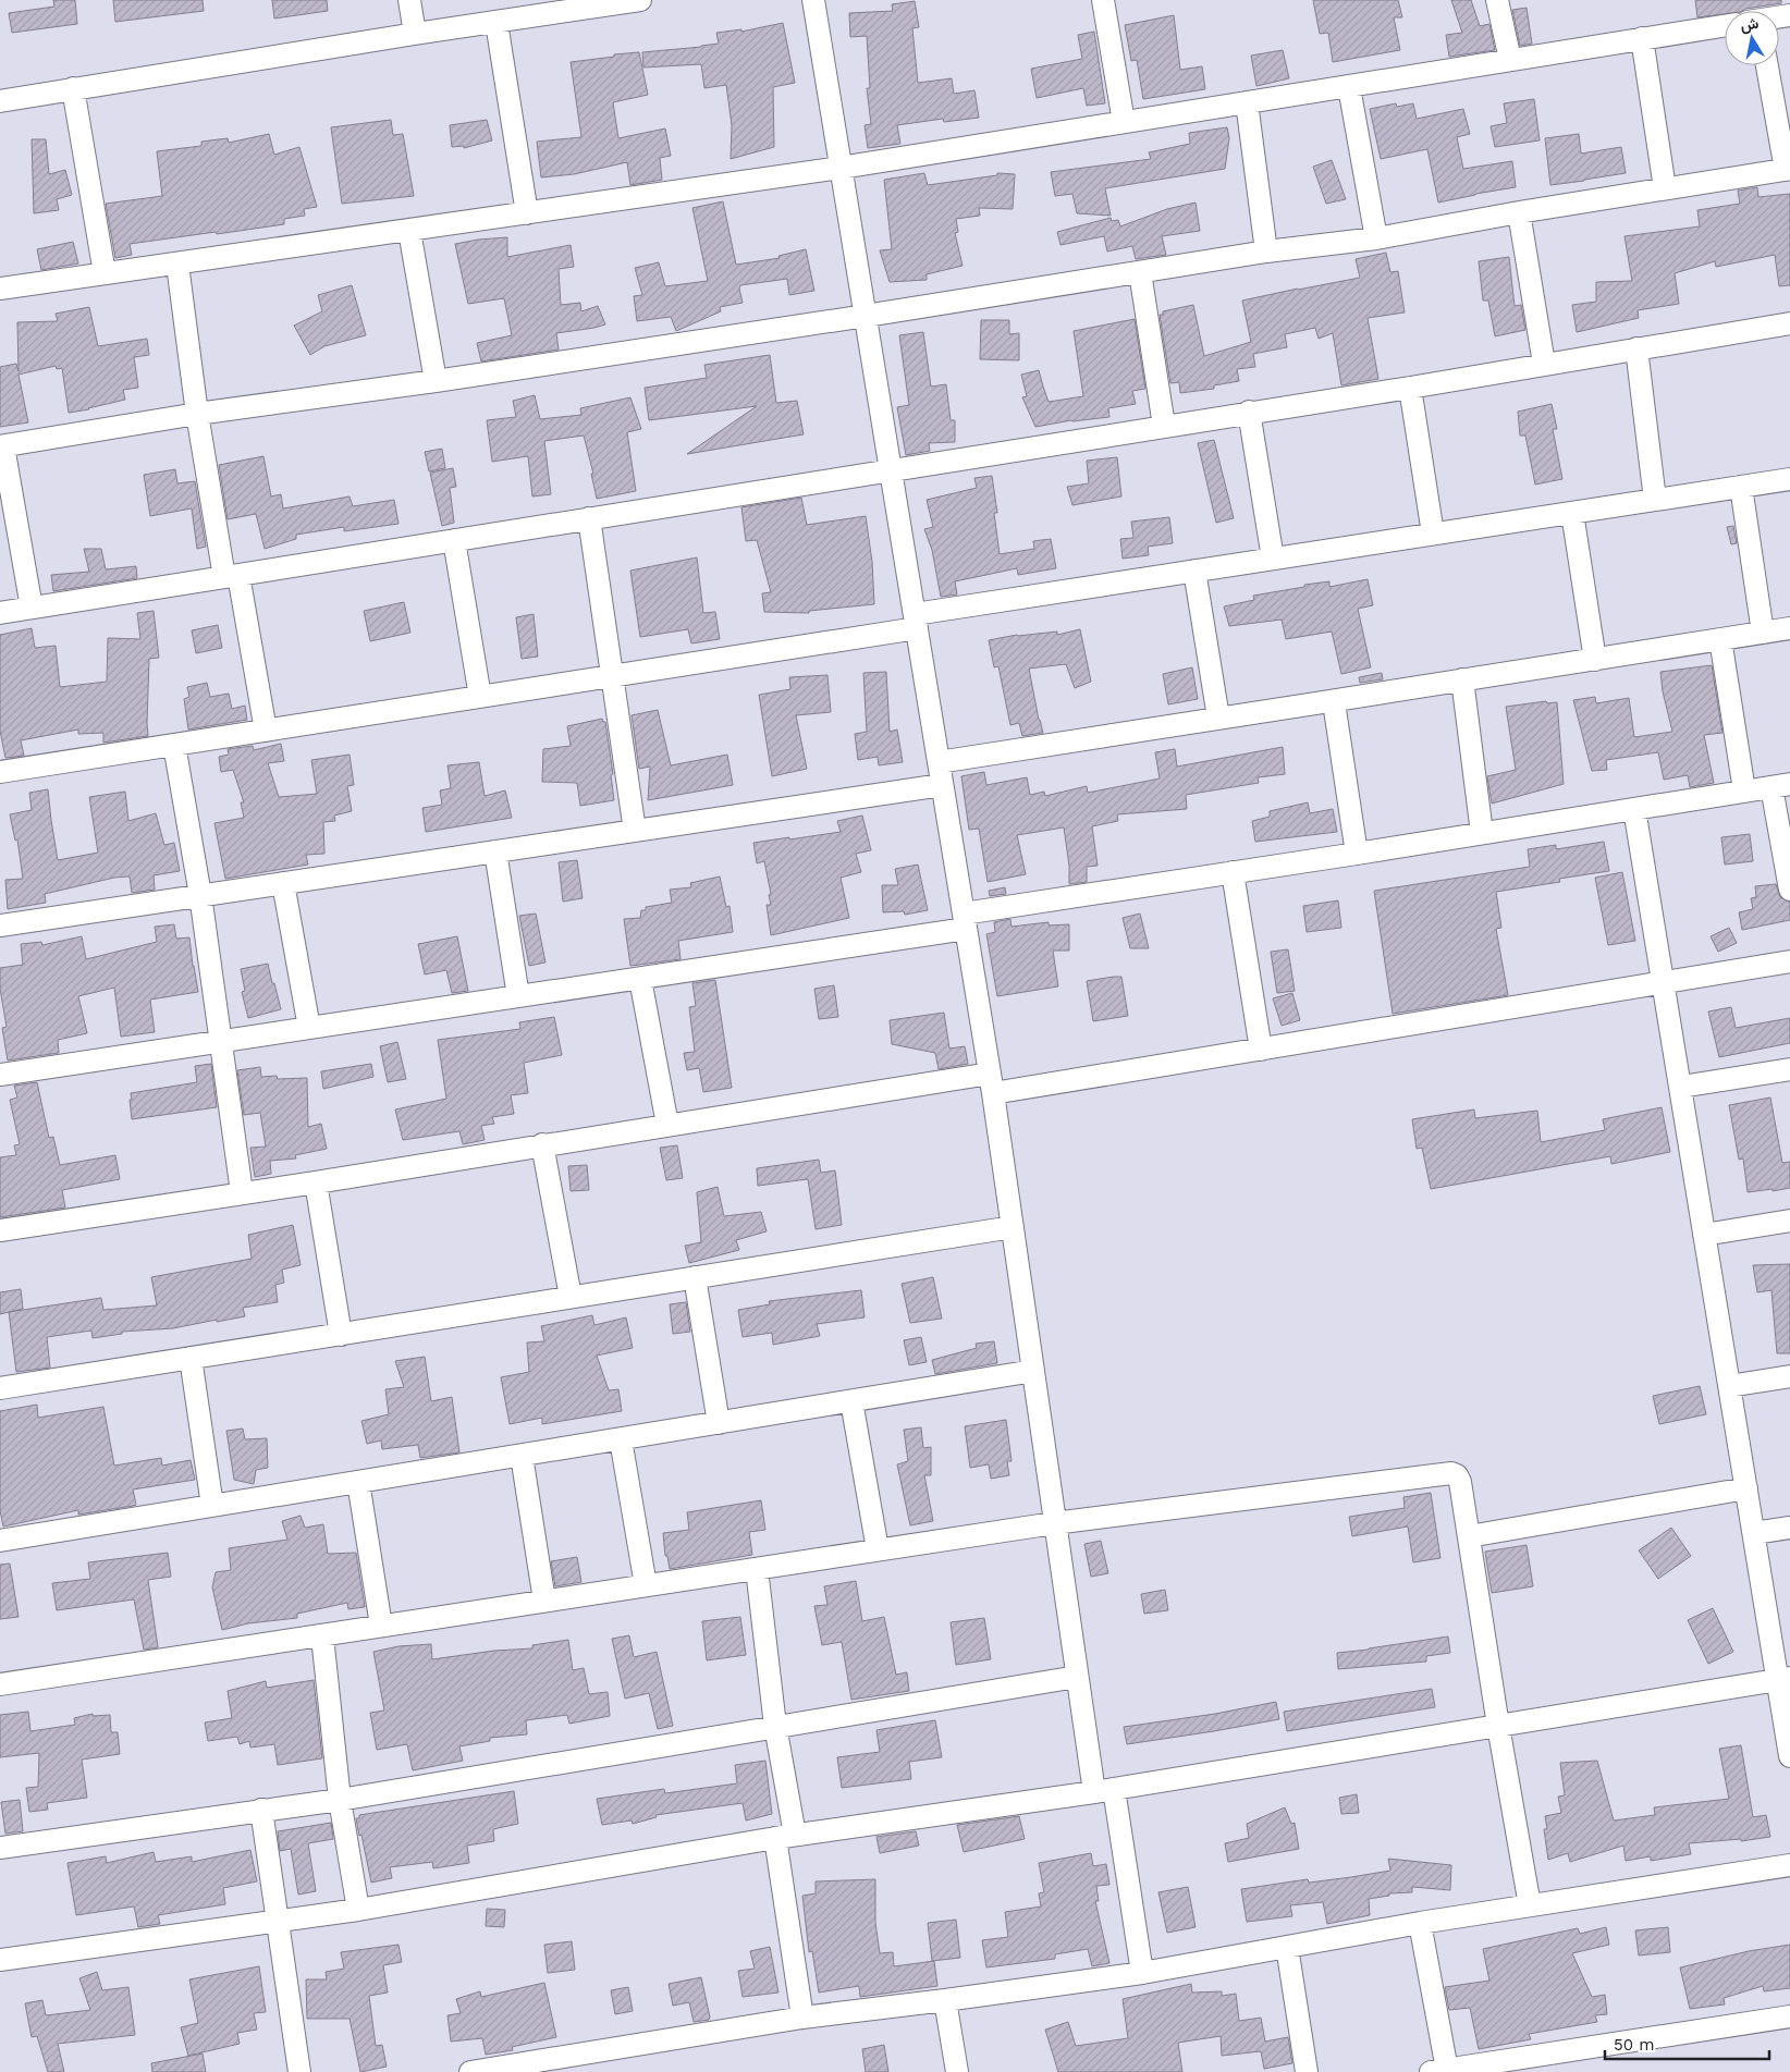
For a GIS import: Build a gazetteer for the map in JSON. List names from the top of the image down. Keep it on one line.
{"scale_bar":"50 m","north":"top"}
